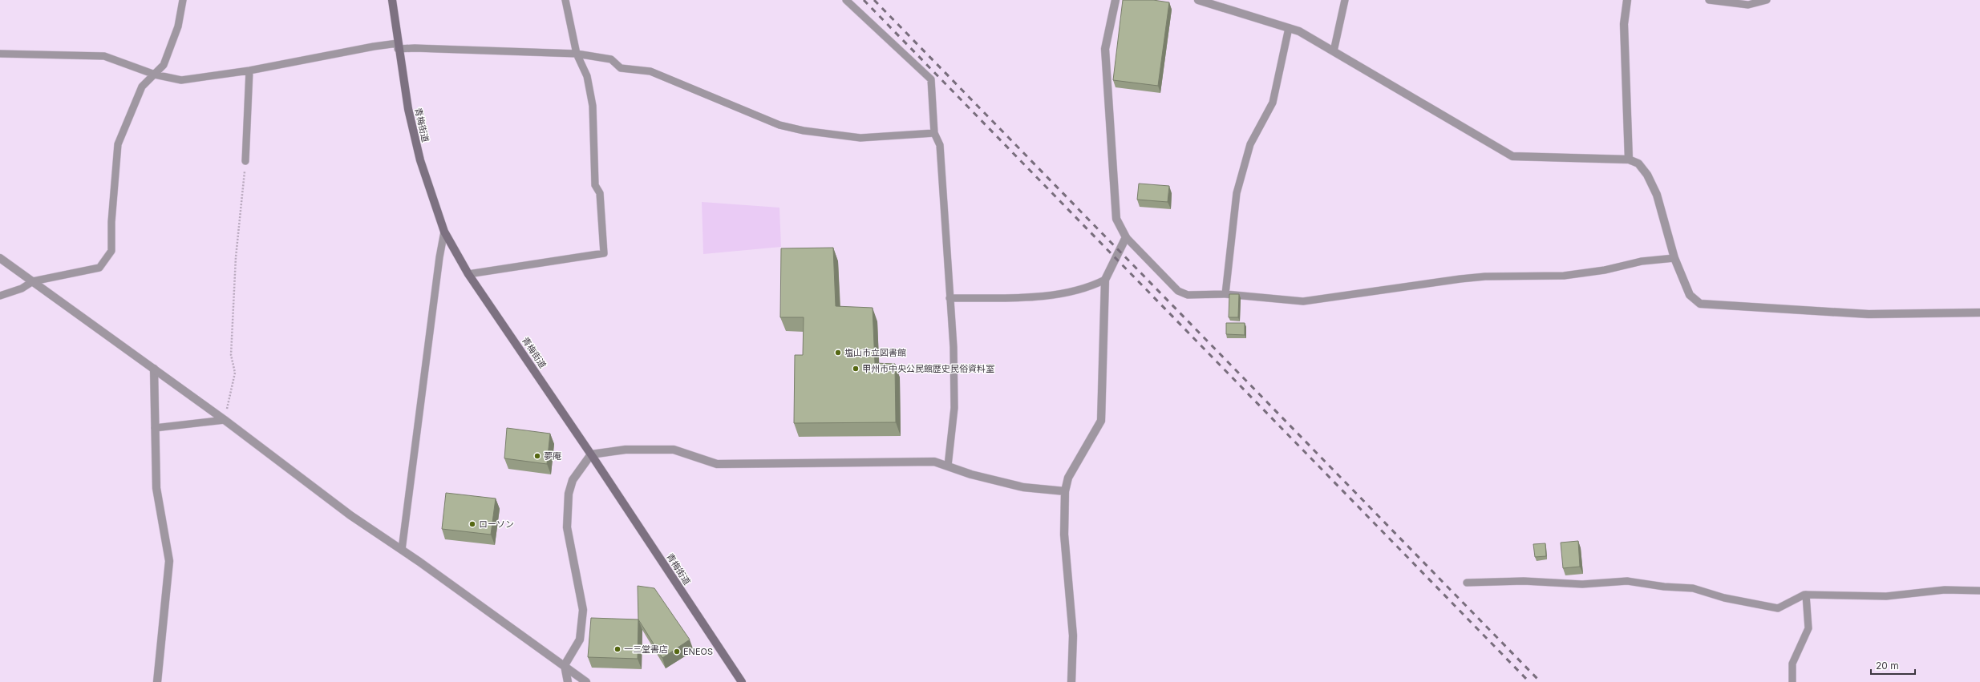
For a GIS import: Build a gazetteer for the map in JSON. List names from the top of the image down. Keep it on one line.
{"streets":{"main road":["青梅街道"]},"places":["塩山市立図書館","甲州市中央公民館歴史民俗資料室","夢庵","ローソン","一三堂書店","ENEOS"],"scale_bar":"20 m"}
